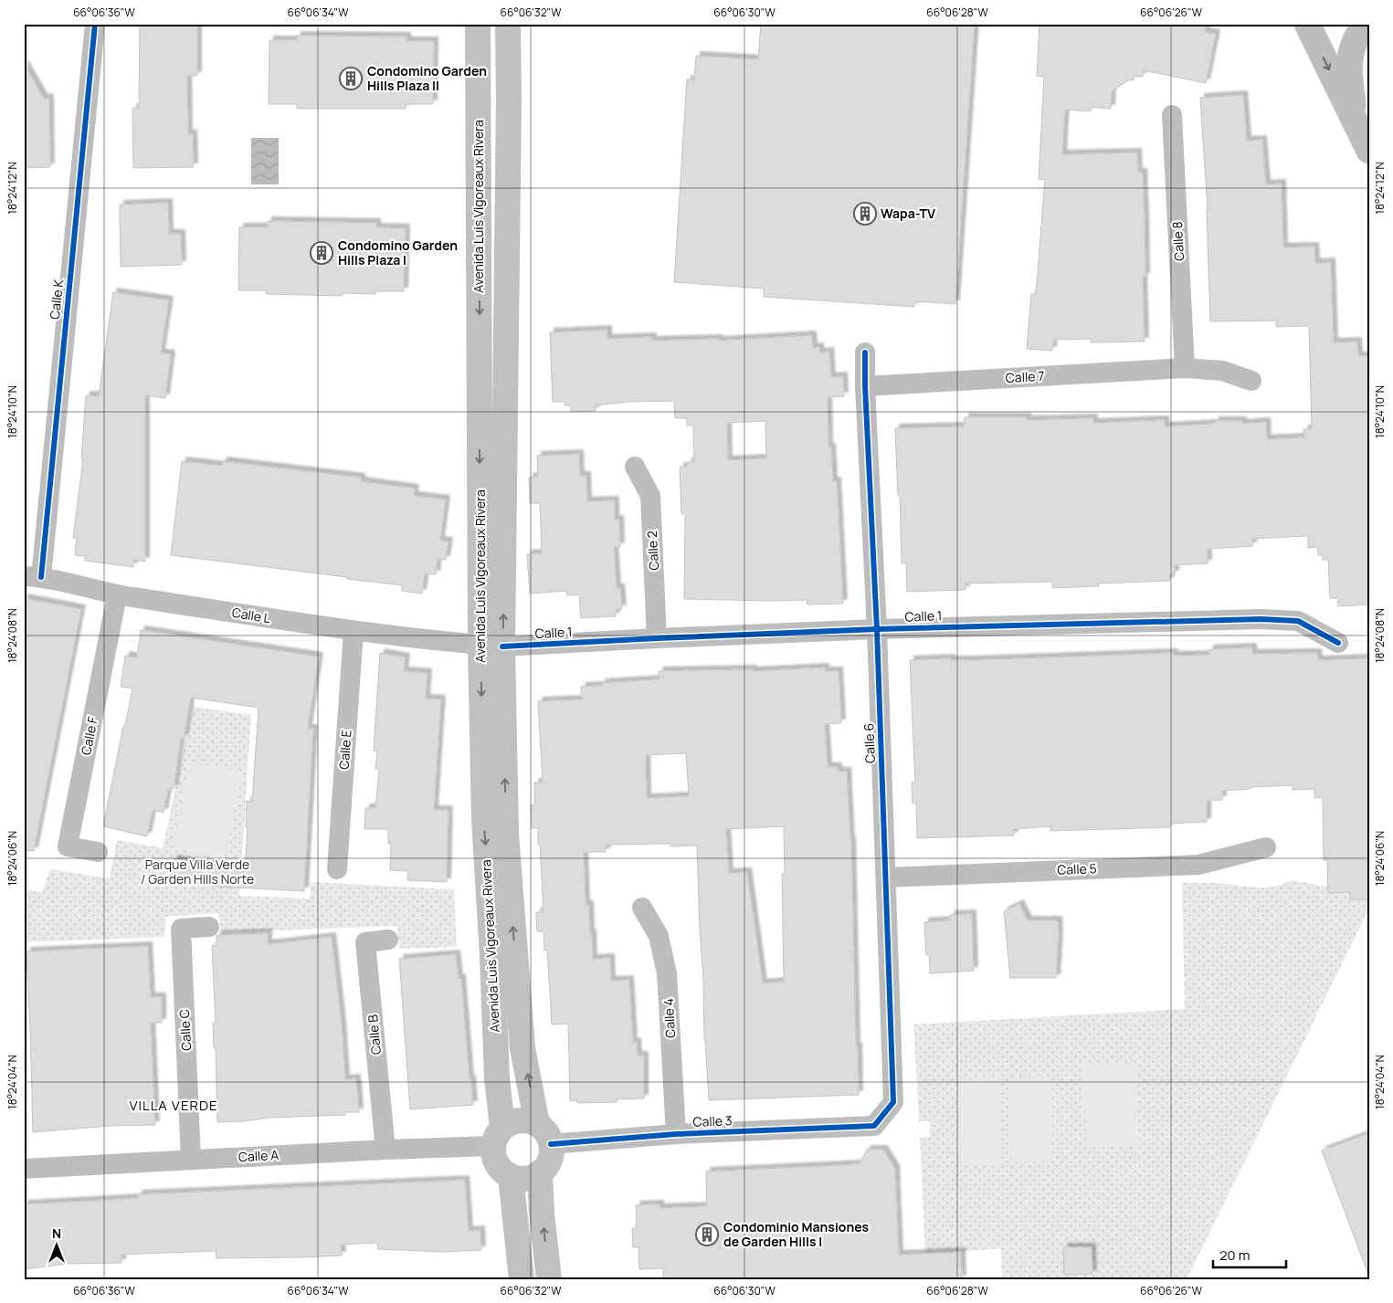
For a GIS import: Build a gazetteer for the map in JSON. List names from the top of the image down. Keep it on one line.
{"streets":{"main road":["Avenida Luis Vigoreaux Rivera"],"street":["Calle 8","Calle K","Calle 7","Calle 2","Calle L","Calle 1","Calle F","Calle 6","Calle E","Calle 5","Calle 4","Calle C","Calle B","Calle 3","Calle A"]},"crossings":[["Avenida Luis Vigoreaux Rivera","Calle L"],["Avenida Luis Vigoreaux Rivera","Calle 1"],["Avenida Luis Vigoreaux Rivera","Calle 3"],["Avenida Luis Vigoreaux Rivera","Calle A"],["Calle 8","Calle 7"],["Calle K","Calle L"],["Calle 7","Calle 6"],["Calle 2","Calle 1"],["Calle L","Calle 1"],["Calle L","Calle F"],["Calle L","Calle E"],["Calle 1","Calle 6"],["Calle 6","Calle 5"],["Calle 6","Calle 3"],["Calle 4","Calle 3"],["Calle C","Calle A"],["Calle B","Calle A"],["Calle 3","Calle A"]],"districts":["VILLA VERDE"],"parks":["Parque Villa Verde / Garden Hills Norte"],"places":{"building":["Condomino Garden Hills Plaza II","Wapa-TV","Condomino Garden Hills Plaza I","Condominio Mansiones de Garden Hills I"]},"scale_bar":"20 m","north":"top","coordinates":["66°06'36\"W","66°06'34\"W","66°06'32\"W","66°06'30\"W","66°06'28\"W","66°06'26\"W","18°24'12\"N","18°24'10\"N","18°24'08\"N","18°24'06\"N","18°24'04\"N"]}
